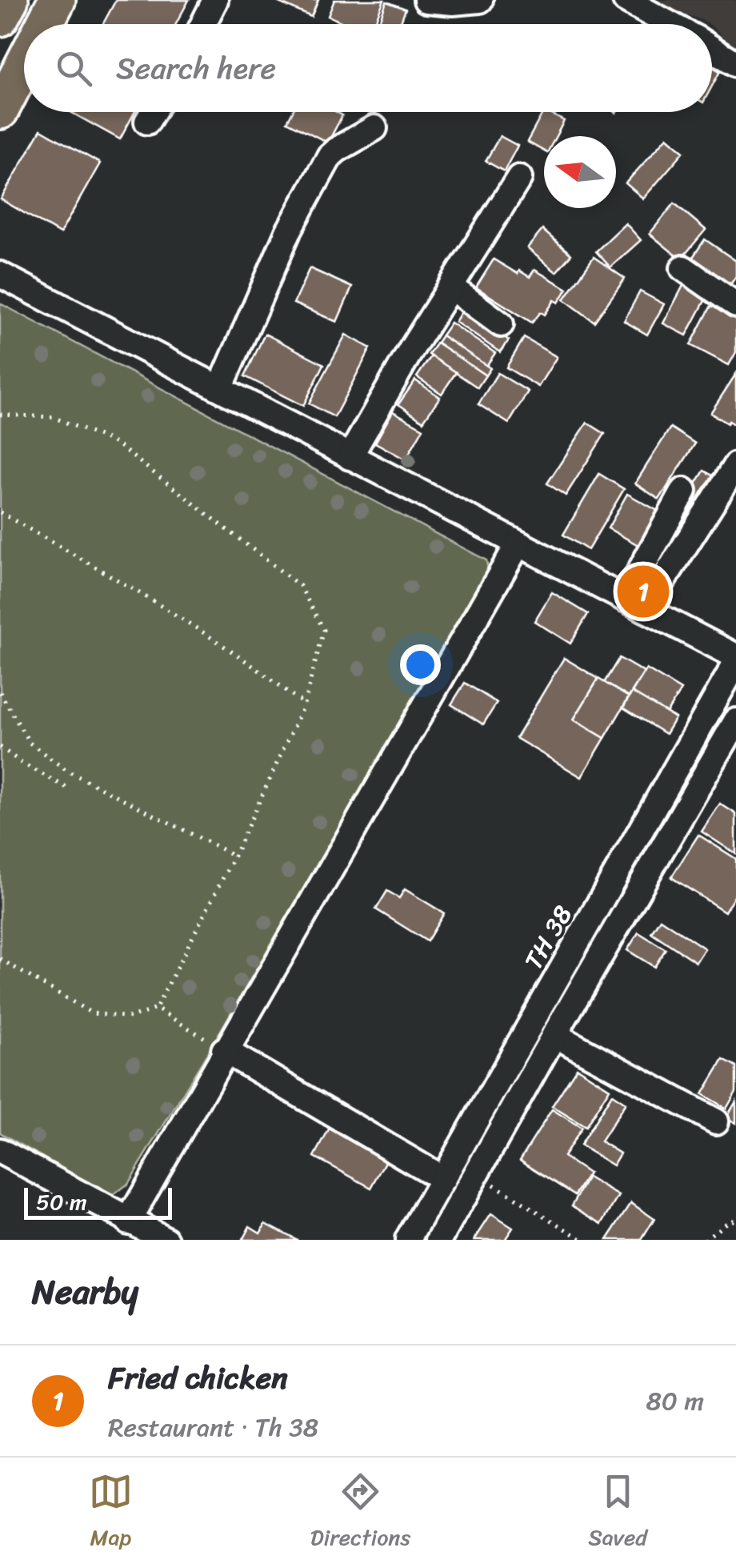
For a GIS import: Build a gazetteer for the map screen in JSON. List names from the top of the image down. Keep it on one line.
{"streets":{"street":["TH 38"]},"scale_bar":"50 m","north":"left","page":{"search":"Search here","pins":"1","scale":"50 m","heading":"Nearby","list":[{"mark":"1","name":"Fried chicken","note":"Restaurant · Th 38","value":"80 m"}],"nav":["Map","Directions","Saved"]}}
